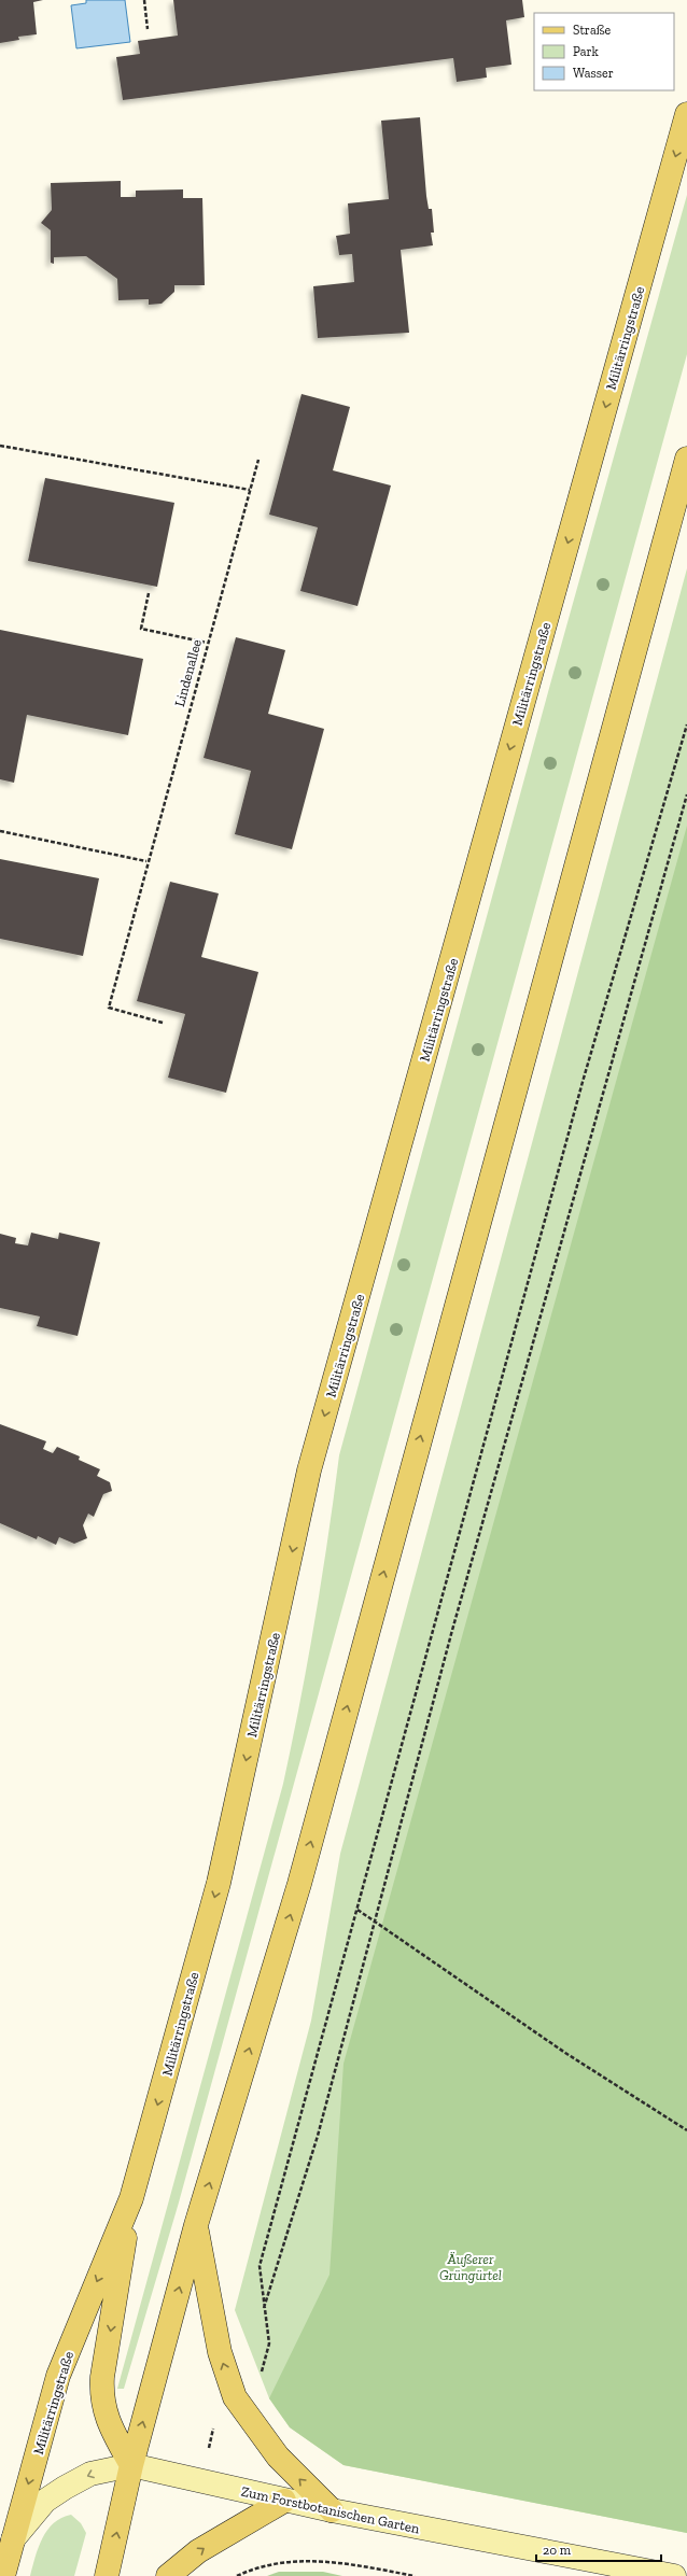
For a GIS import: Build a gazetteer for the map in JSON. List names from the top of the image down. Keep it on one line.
{"streets":{"main road":["Militärringstraße","Zum Forstbotanischen Garten"],"path":["Lindenallee"]},"crossings":[["Militärringstraße","Zum Forstbotanischen Garten"]],"parks":["Äußerer Grüngürtel"],"legend":["Straße","Park","Wasser"],"scale_bar":"20 m"}
